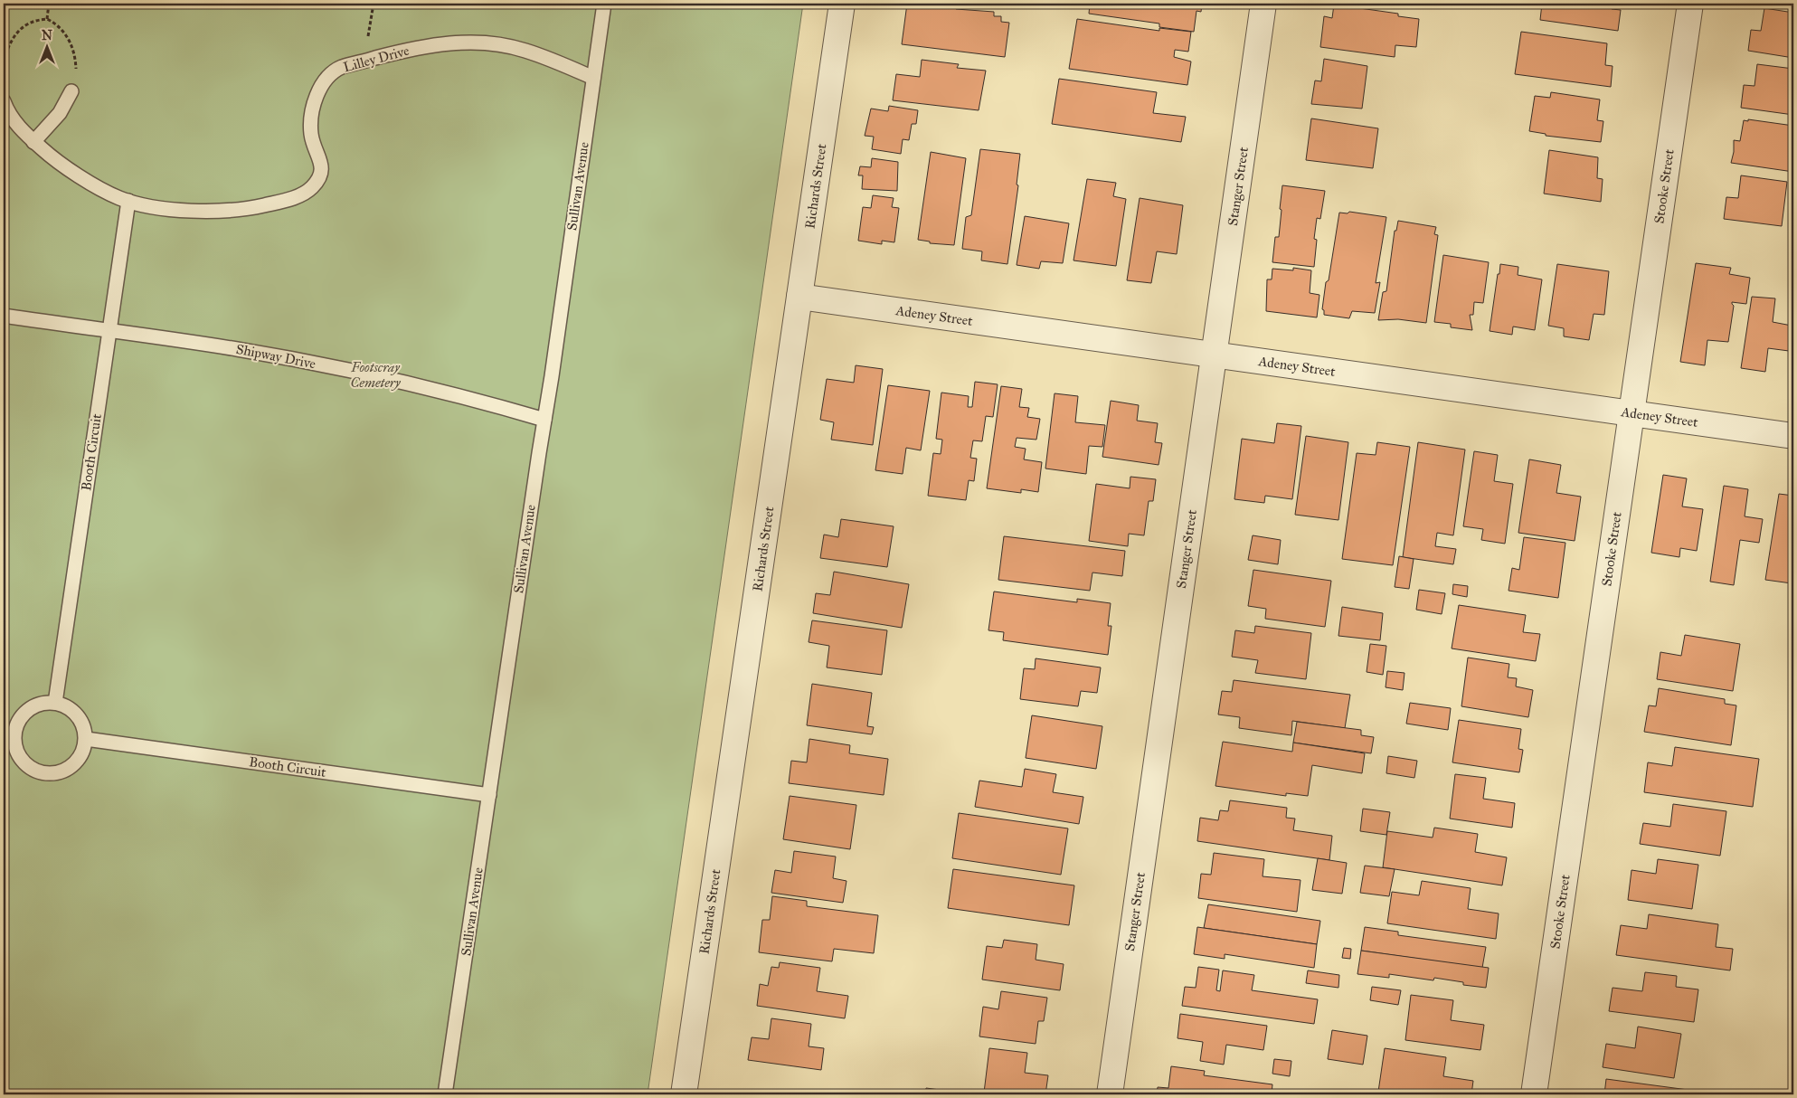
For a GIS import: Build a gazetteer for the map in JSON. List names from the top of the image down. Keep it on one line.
{"streets":{"street":["Richards Street","Stanger Street","Stooke Street","Adeney Street"],"lane":["Lilley Drive","Sullivan Avenue","Shipway Drive","Booth Circuit"]},"crossings":[["Lilley Drive","Sullivan Avenue"],["Lilley Drive","Booth Circuit"],["Sullivan Avenue","Shipway Drive"],["Sullivan Avenue","Booth Circuit"],["Richards Street","Adeney Street"],["Stanger Street","Adeney Street"],["Stooke Street","Adeney Street"],["Shipway Drive","Booth Circuit"]],"parks":["Footscray Cemetery"],"north":"top"}
